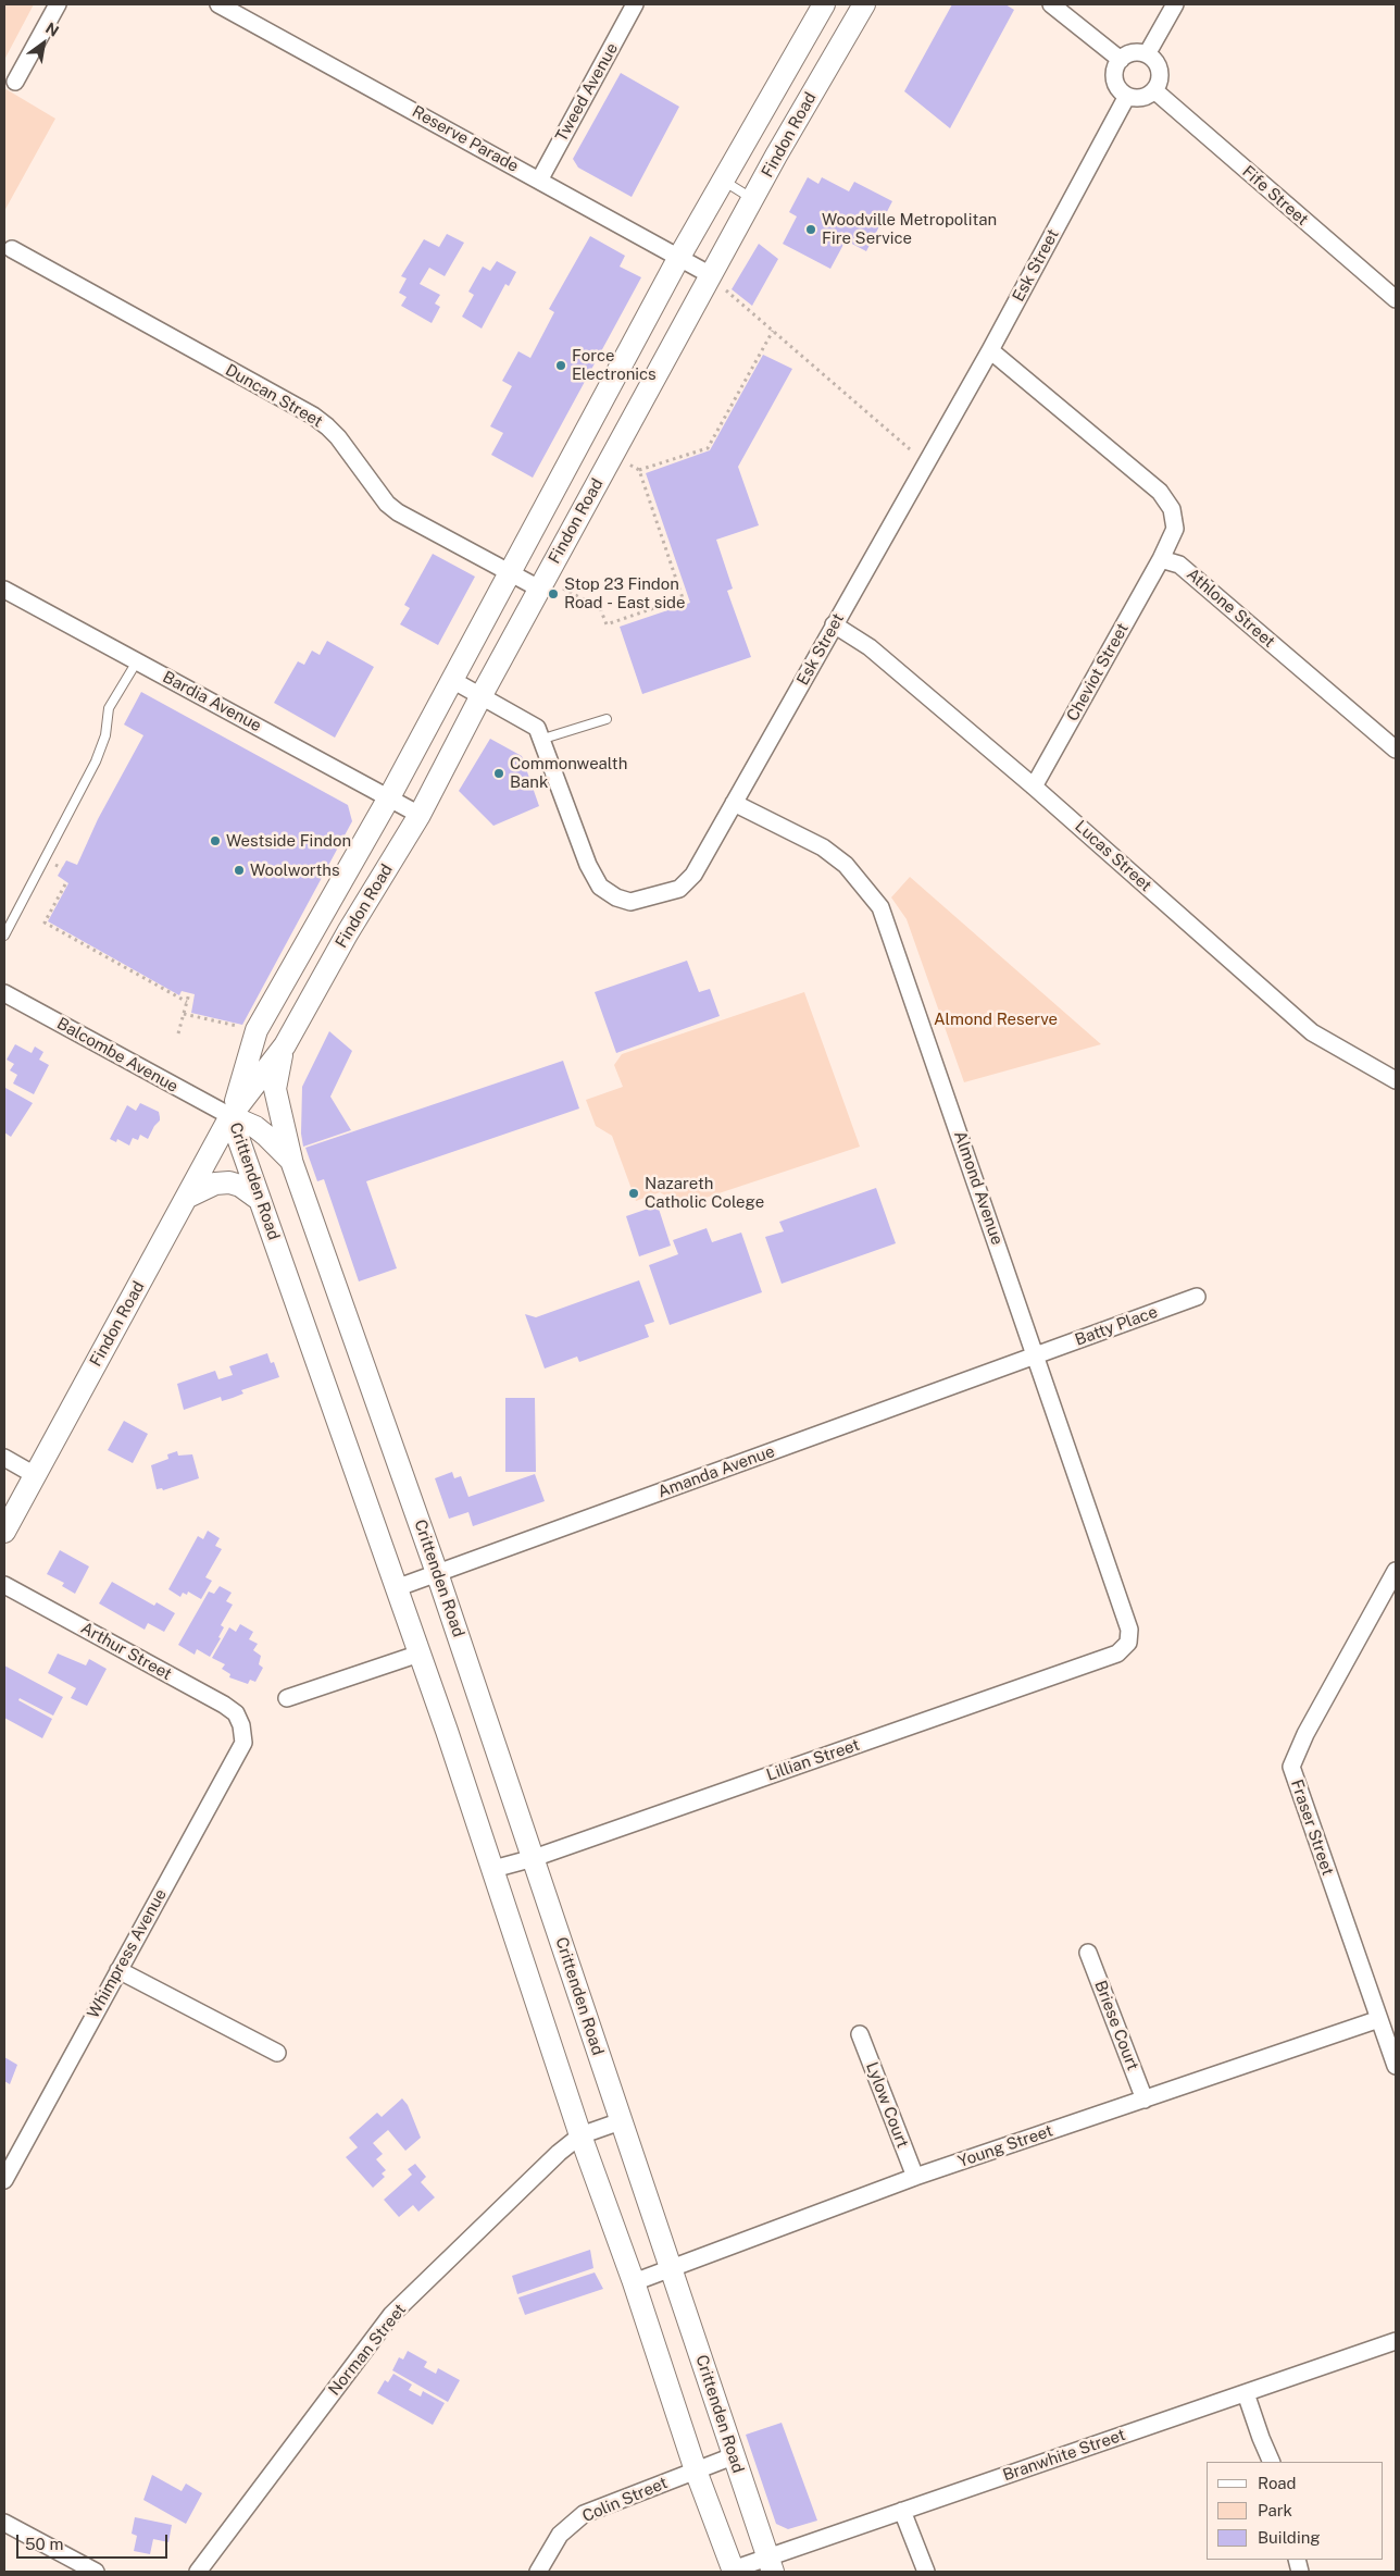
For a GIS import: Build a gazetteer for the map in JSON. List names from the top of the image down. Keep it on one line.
{"streets":{"main road":["Findon Road","Crittenden Road"],"street":["Tweed Avenue","Reserve Parade","Fife Street","Esk Street","Duncan Street","Athlone Street","Cheviot Street","Bardia Avenue","Lucas Street","Balcombe Avenue","Almond Avenue","Batty Place","Amanda Avenue","Arthur Street","Lillian Street","Fraser Street","Whimpress Avenue","Briese Court","Lylow Court","Young Street","Norman Street","Branwhite Street","Colin Street"]},"crossings":[["Tweed Avenue","Reserve Parade"],["Findon Road","Reserve Parade"],["Findon Road","Esk Street"],["Findon Road","Duncan Street"],["Findon Road","Bardia Avenue"],["Findon Road","Balcombe Avenue"],["Findon Road","Crittenden Road"],["Fife Street","Esk Street"],["Esk Street","Lucas Street"],["Esk Street","Almond Avenue"],["Athlone Street","Cheviot Street"],["Cheviot Street","Lucas Street"],["Balcombe Avenue","Crittenden Road"],["Crittenden Road","Amanda Avenue"],["Crittenden Road","Lillian Street"],["Crittenden Road","Young Street"],["Crittenden Road","Norman Street"],["Crittenden Road","Branwhite Street"],["Crittenden Road","Colin Street"],["Almond Avenue","Batty Place"],["Almond Avenue","Amanda Avenue"],["Almond Avenue","Lillian Street"],["Batty Place","Amanda Avenue"],["Arthur Street","Whimpress Avenue"],["Fraser Street","Young Street"],["Briese Court","Young Street"],["Lylow Court","Young Street"]],"parks":["Almond Reserve"],"places":["Woodville Metropolitan Fire Service","Force Electronics","Stop 23 Findon Road - East side","Commonwealth Bank","Westside Findon","Woolworths","Nazareth Catholic Colege"],"legend":["Road","Park","Building"],"scale_bar":"50 m","north":"top right"}
